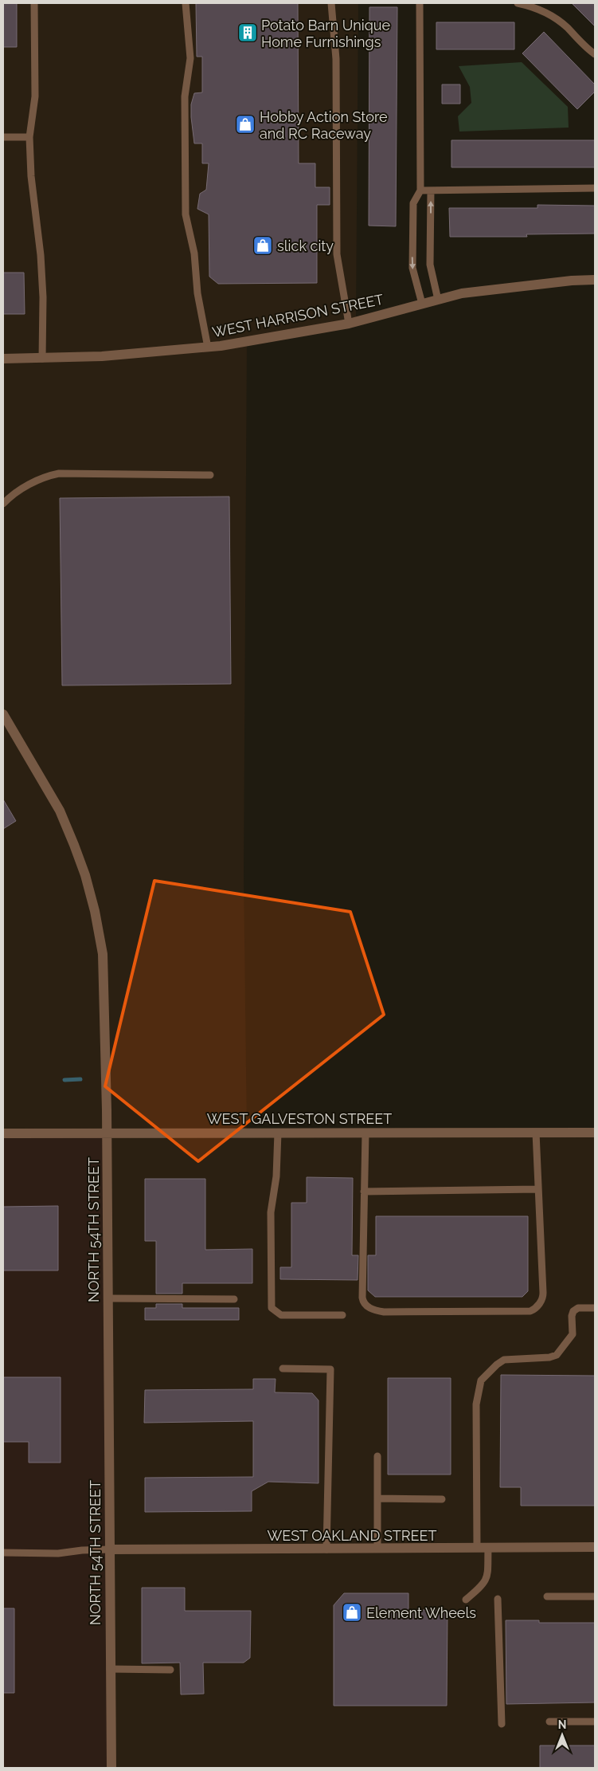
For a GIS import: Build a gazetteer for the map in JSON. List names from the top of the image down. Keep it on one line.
{"streets":{"street":["WEST HARRISON STREET","WEST GALVESTON STREET","NORTH 54TH STREET","WEST OAKLAND STREET"]},"crossings":[["WEST GALVESTON STREET","NORTH 54TH STREET"],["NORTH 54TH STREET","WEST OAKLAND STREET"]],"places":{"building":["Potato Barn Unique Home Furnishings"],"shop":["Hobby Action Store and RC Raceway","slick city","Element Wheels"]},"north":"top"}
